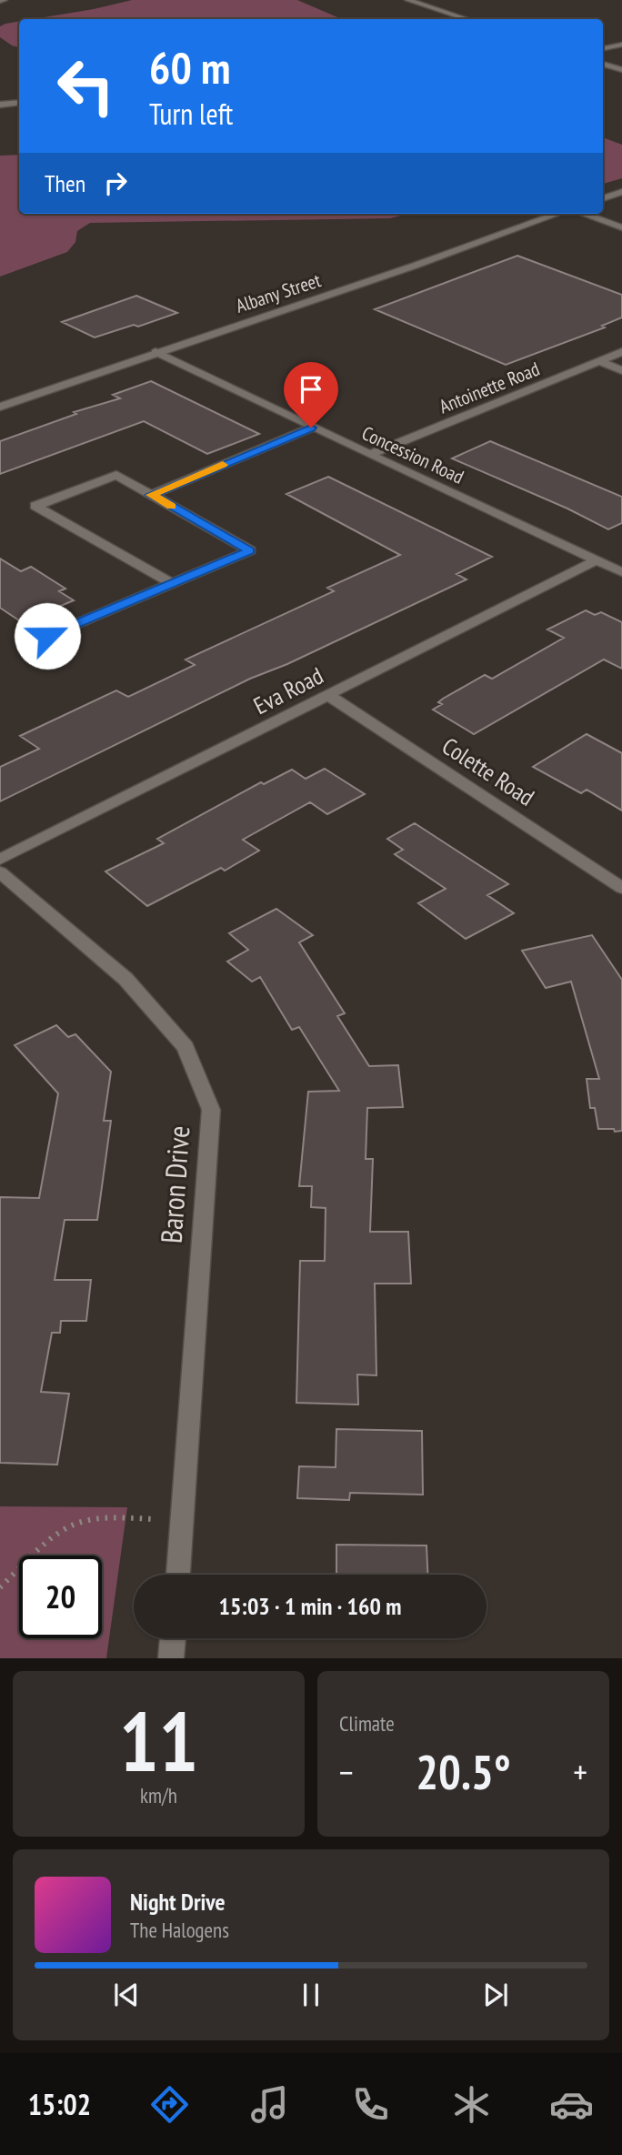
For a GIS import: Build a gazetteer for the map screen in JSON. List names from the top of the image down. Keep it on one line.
{"streets":{"street":["Albany Street","Antoinette Road","Concession Road","Eva Road","Colette Road","Baron Drive"]},"crossings":[["Albany Street","Concession Road"],["Antoinette Road","Concession Road"],["Concession Road","Eva Road"],["Eva Road","Colette Road"]],"page":{"turn":["60 m","Turn left"],"then":"Then","limit":"20","trip":"15:03 · 1 min · 160 m","tile":[["11","km/h"],"Climate"],"heat":["−","20.5°","+"],"song":["Night Drive","The Halogens"],"tabs":"15:02"}}
